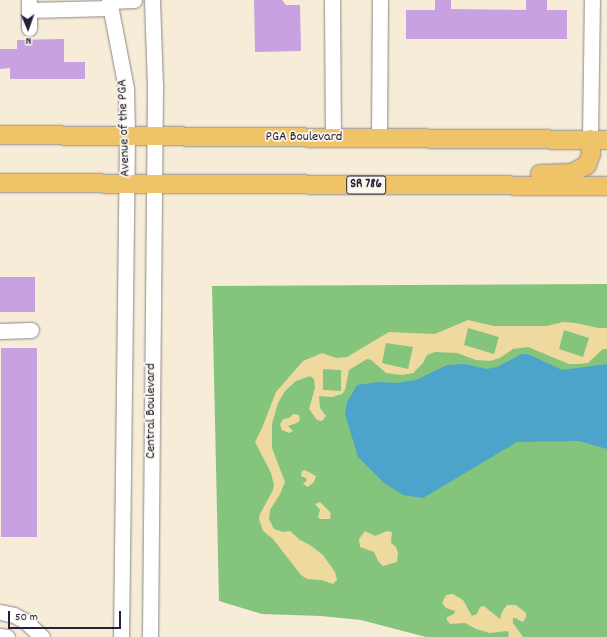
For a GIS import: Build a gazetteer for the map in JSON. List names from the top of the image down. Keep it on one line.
{"streets":{"main road":["PGA Boulevard","SR 786"],"street":["Avenue of the PGA","Central Boulevard"]},"crossings":[["Avenue of the PGA","PGA Boulevard"],["Avenue of the PGA","SR 786"],["Avenue of the PGA","Central Boulevard"],["SR 786","Central Boulevard"]],"scale_bar":"50 m","north":"bottom"}
